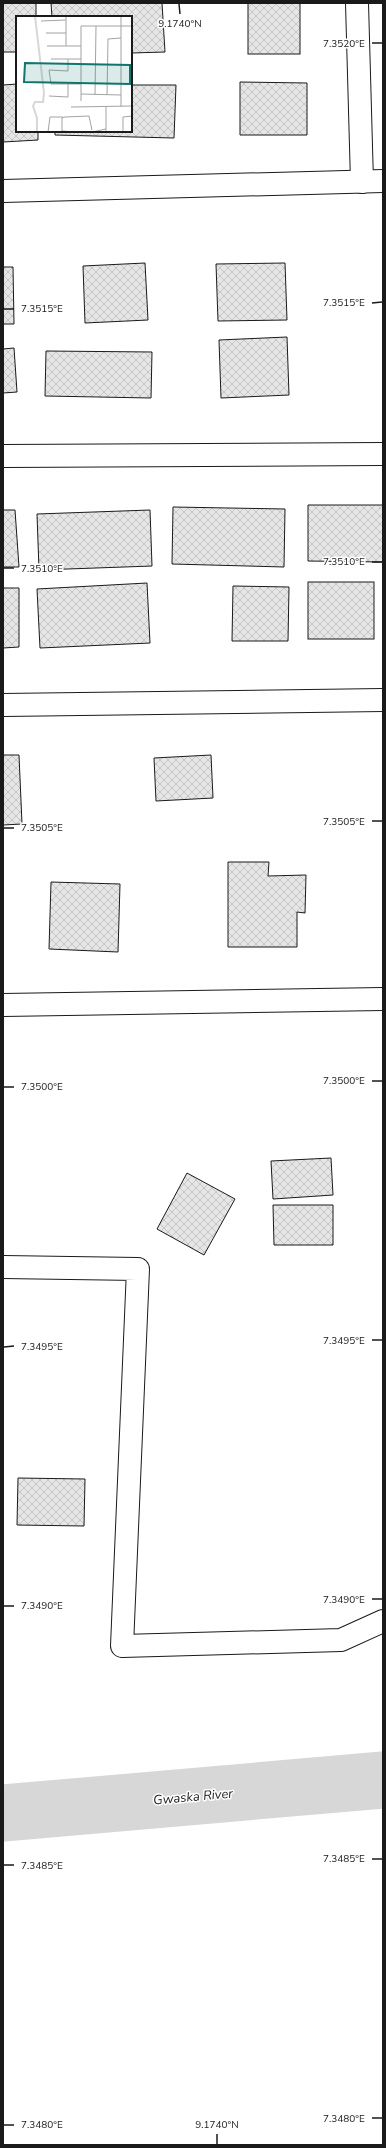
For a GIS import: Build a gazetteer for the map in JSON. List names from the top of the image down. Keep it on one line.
{"water":["Gwaska River"],"coordinates":["9.1740°N","7.3520°E","7.3515°E","7.3510°E","7.3505°E","7.3500°E","7.3495°E","7.3490°E","7.3485°E","7.3480°E"]}
